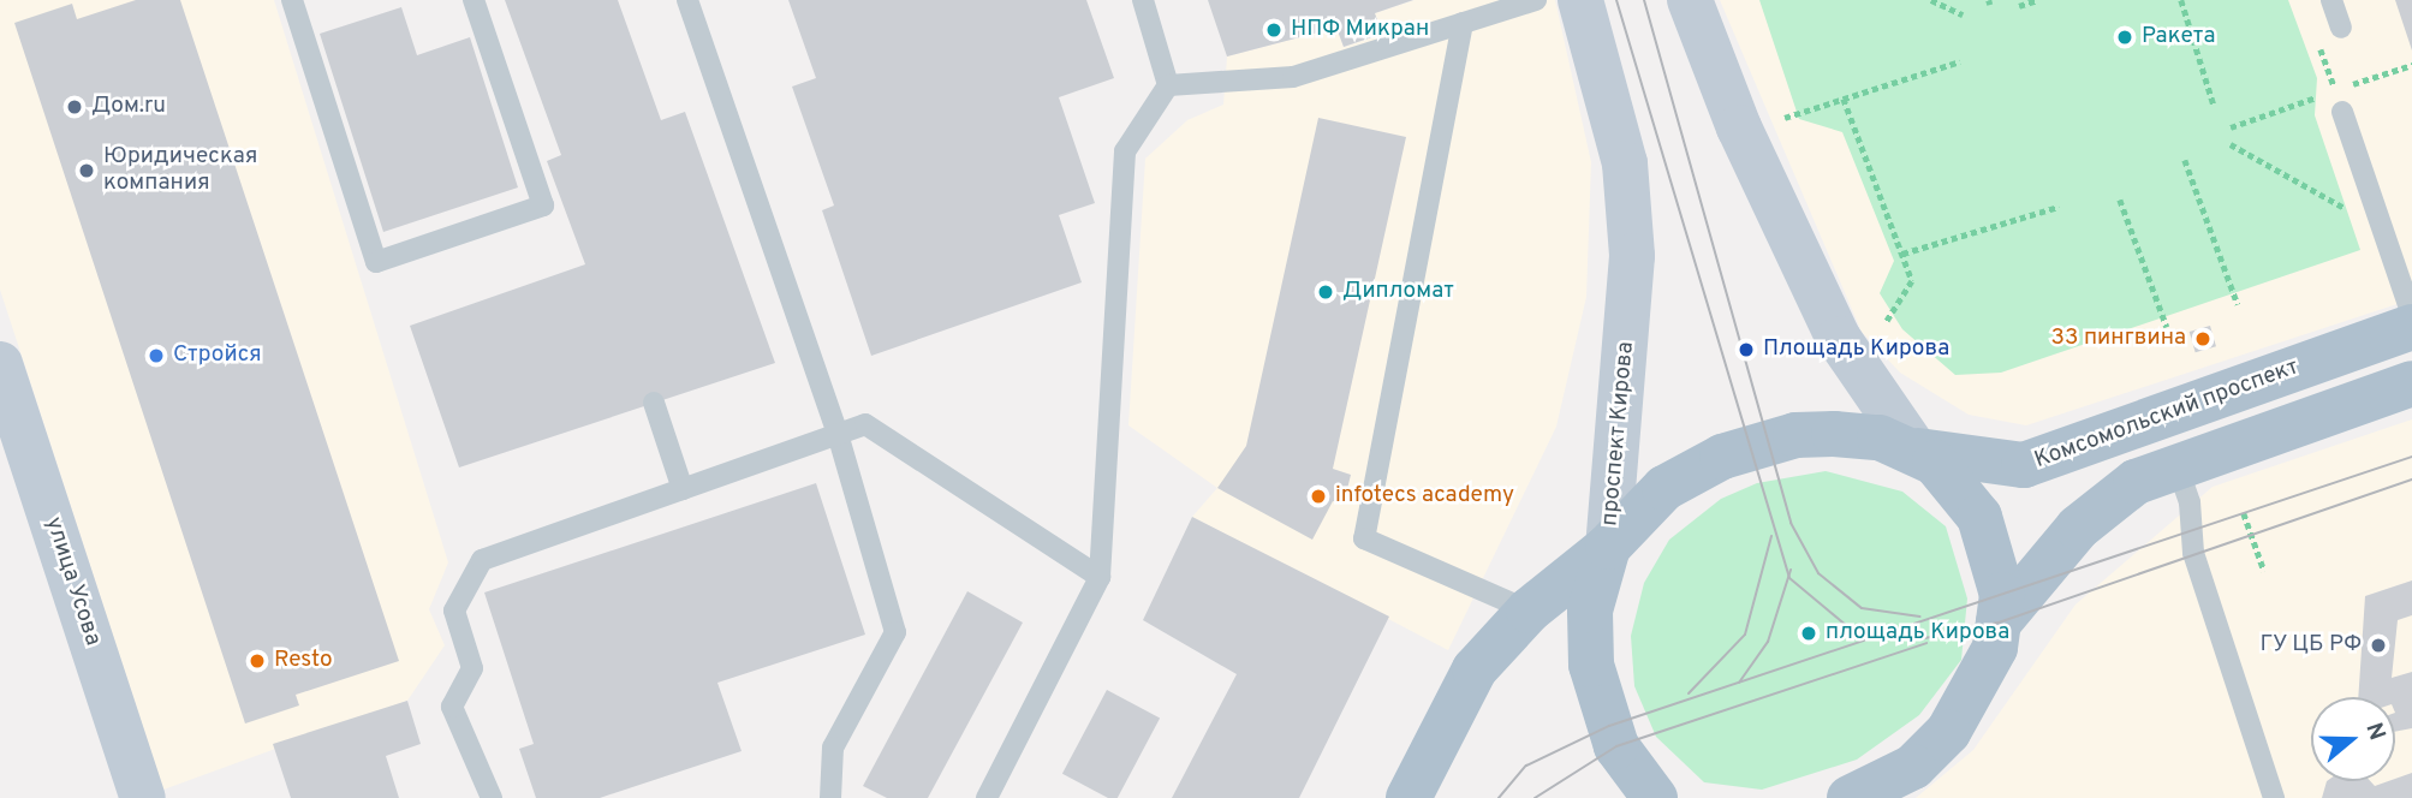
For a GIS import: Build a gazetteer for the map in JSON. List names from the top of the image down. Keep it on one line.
{"streets":{"main road":["Комсомольский проспект","проспект Кирова","улица Усова"]},"places":["НПФ Микран","Ракета","Дом.ru","Юридическая компания","Дипломат","33 пингвина","Площадь Кирова","Стройся","infotecs academy","площадь Кирова","ГУ ЦБ РФ","Resto"],"north":"right"}
